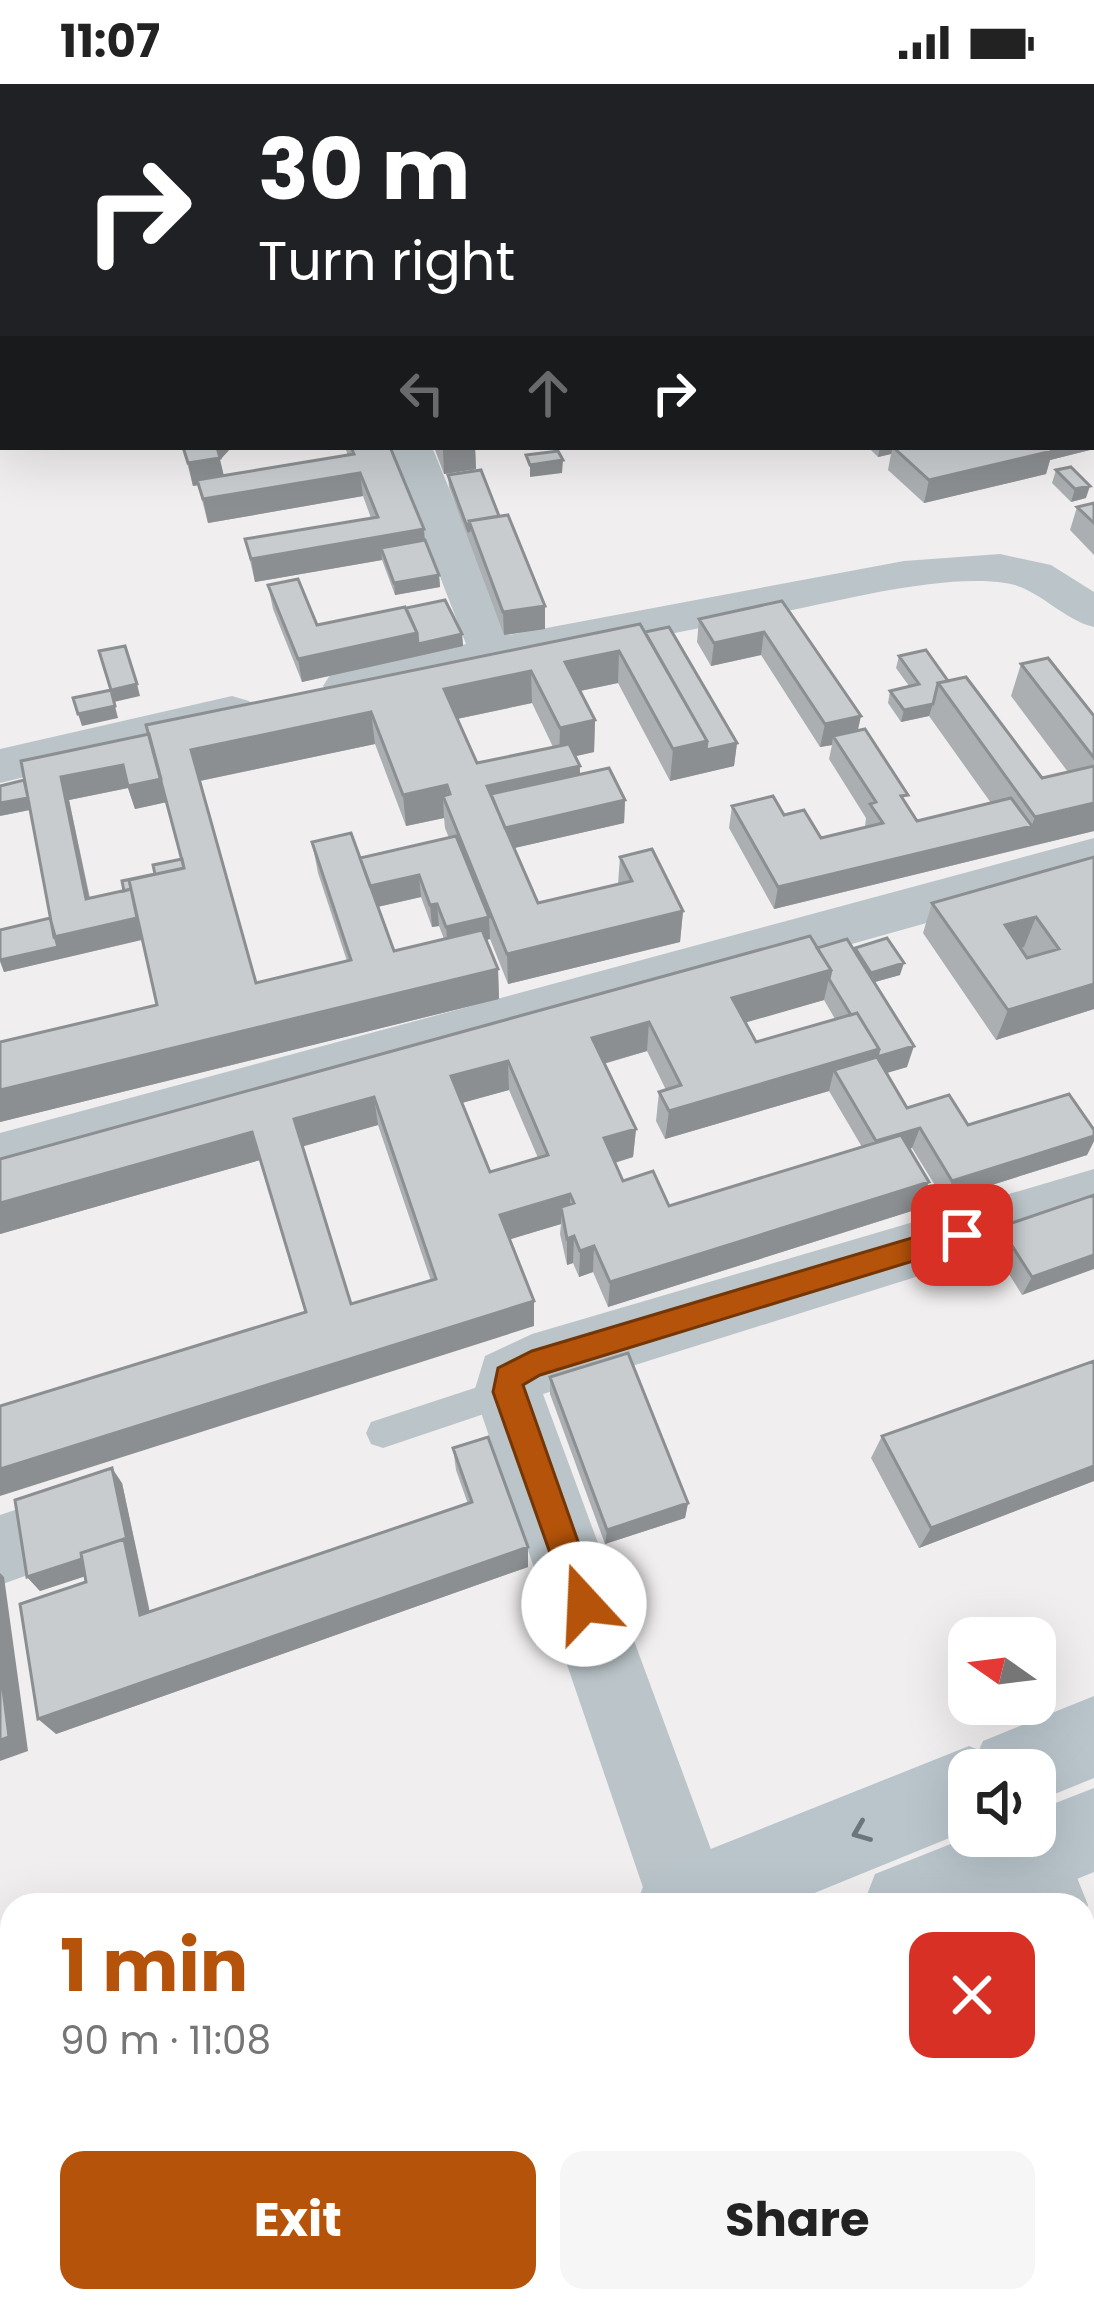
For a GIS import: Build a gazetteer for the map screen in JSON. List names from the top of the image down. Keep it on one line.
{"north":"left","page":{"status":"11:07","turn":["30 m","Turn right"],"heading":["1 min","90 m · 11:08"],"buttons":["Exit","Share"]}}
